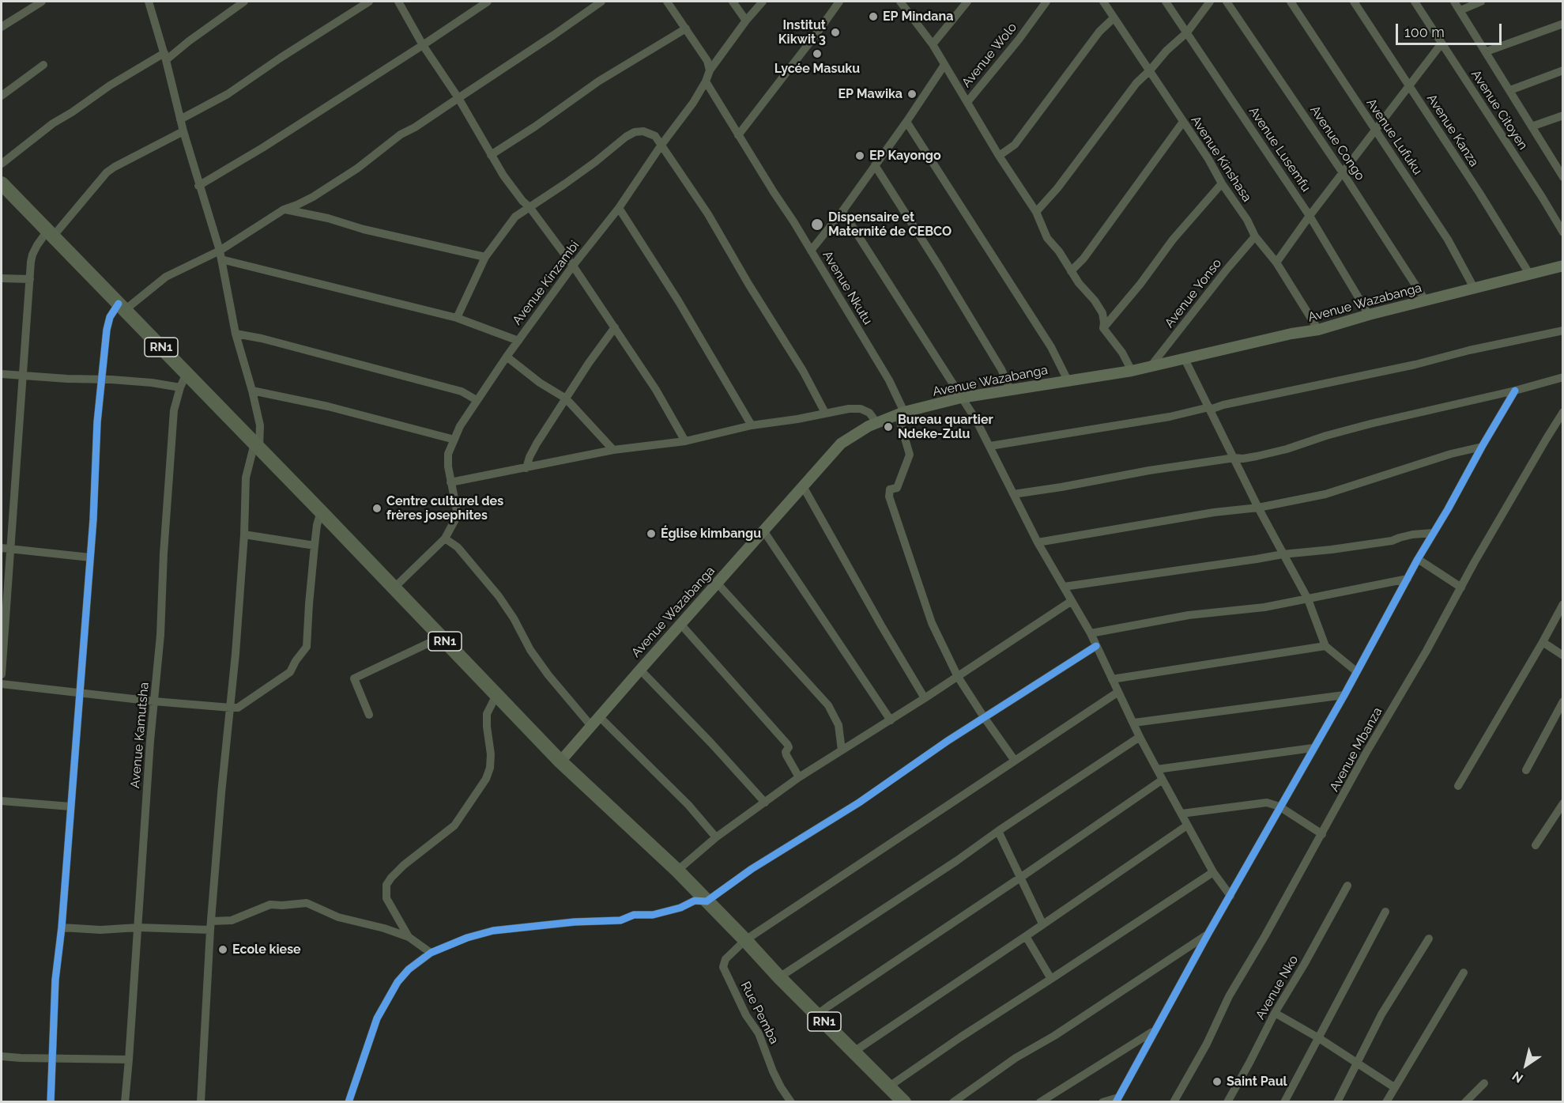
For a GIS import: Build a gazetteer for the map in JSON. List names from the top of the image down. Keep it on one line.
{"streets":{"highway":["RN1"],"main road":["Avenue Wazabanga"],"street":["Avenue Wolo","Avenue Citoyen","Avenue Kanza","Avenue Lufuku","Avenue Congo","Avenue Lusemfu","Avenue Kinshasa","Avenue Kinzambi","Avenue Nkutu","Avenue Yonso","Avenue Kamutsha","Avenue Mbanza","Avenue Nko","Rue Pemba"]},"crossings":[["Avenue Kanza","Avenue Wazabanga"],["Avenue Lufuku","Avenue Wazabanga"],["Avenue Congo","Avenue Wazabanga"],["Avenue Lusemfu","Avenue Wazabanga"],["Avenue Kinshasa","Avenue Yonso"],["Avenue Kinshasa","Avenue Wazabanga"],["Avenue Kinzambi","Avenue Nkutu"],["Avenue Kinzambi","RN1"],["Avenue Nkutu","Avenue Wazabanga"],["Avenue Yonso","Avenue Wazabanga"],["Avenue Wazabanga","RN1"],["RN1","Avenue Kamutsha"],["RN1","Rue Pemba"]],"places":["EP Mindana","Institut Kikwit 3","Lycée Masuku","EP Mawika","EP Kayongo","Dispensaire et Maternité de CEBCO","Bureau quartier Ndeke-Zulu","Centre culturel des frères josephites","Église kimbangu","Ecole kiese","Saint Paul"],"scale_bar":"100 m","north":"bottom left"}
